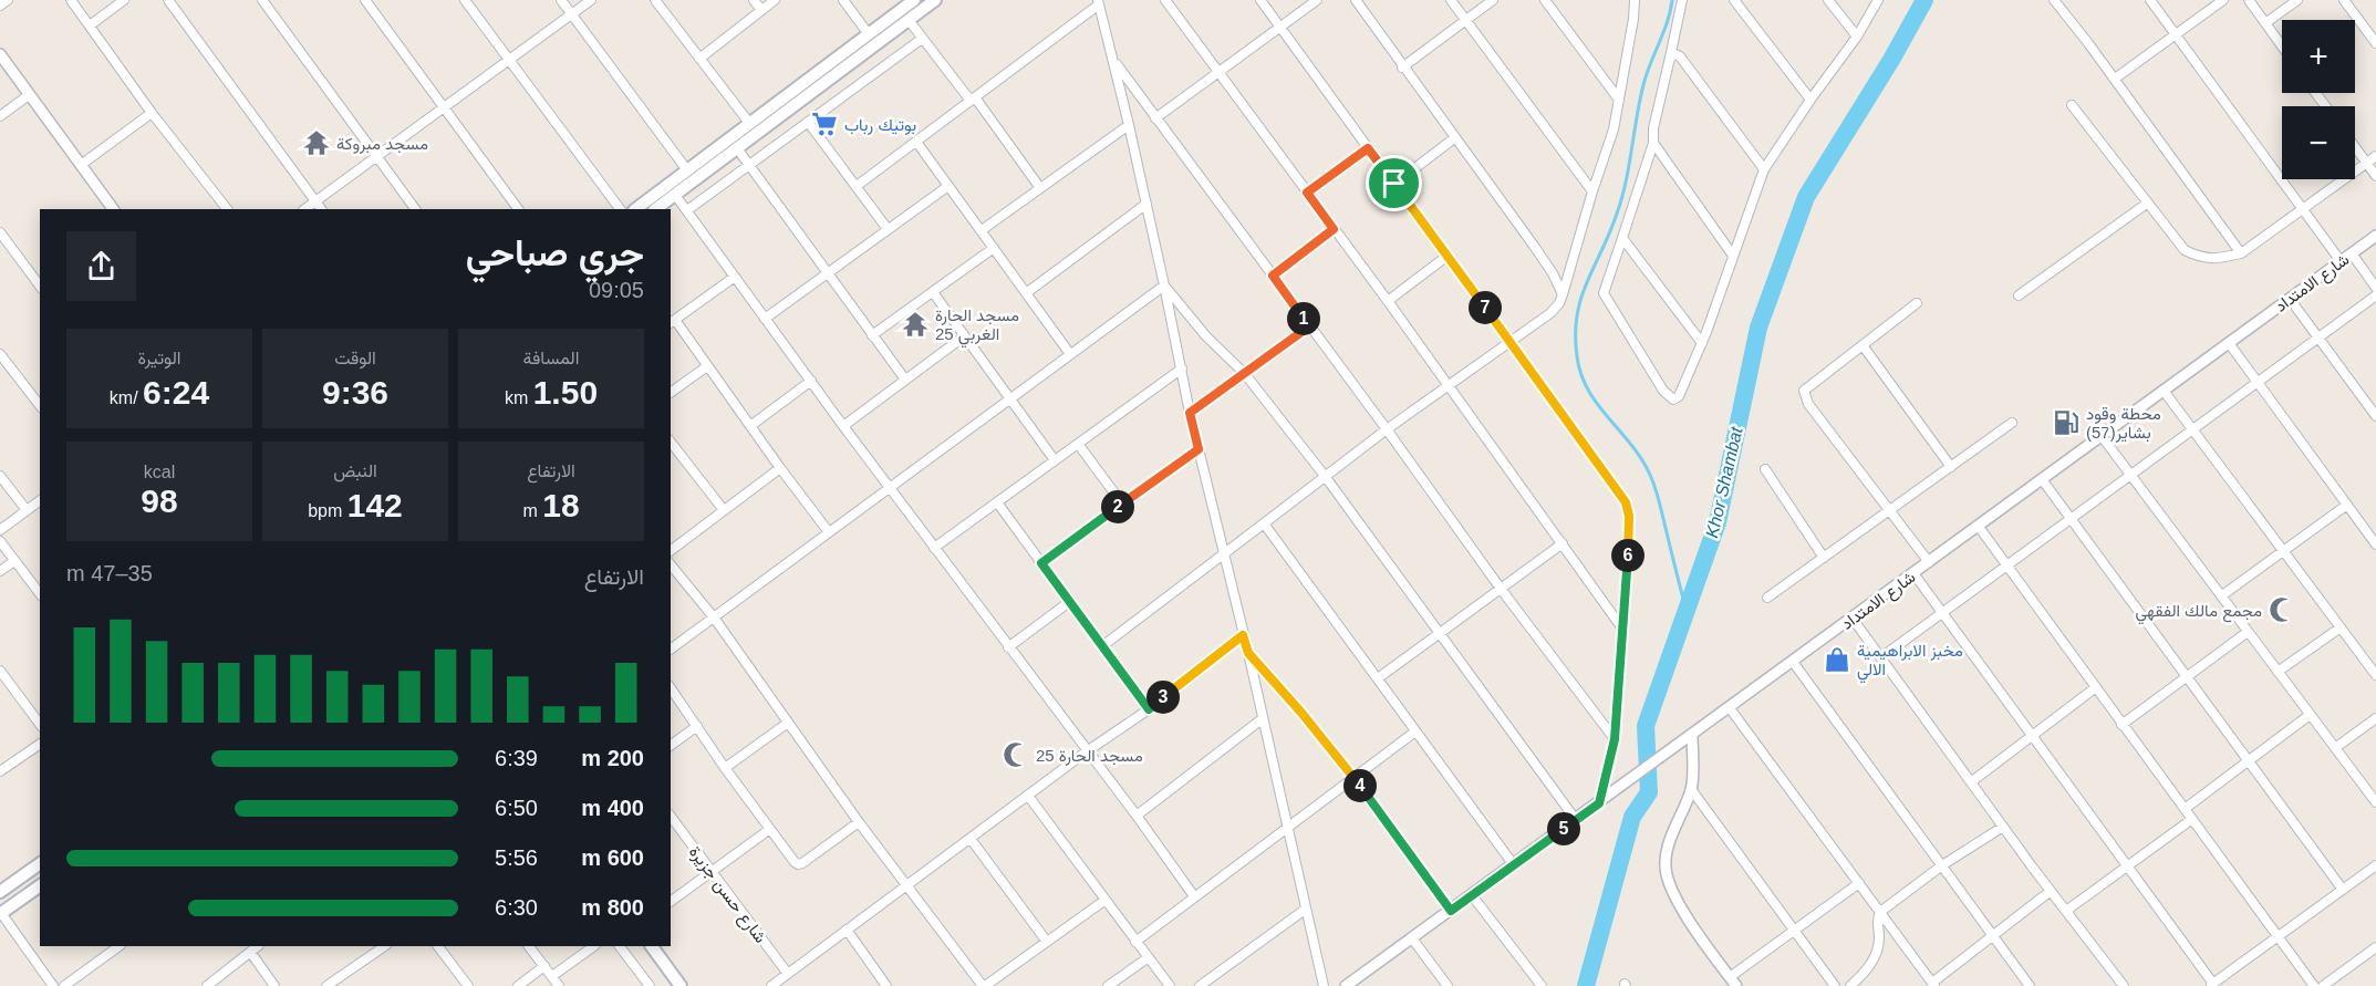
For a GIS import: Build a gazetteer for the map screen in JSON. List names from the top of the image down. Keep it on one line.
{"streets":{"street":["شارع الامتداد","شارع حسن جزيرة"]},"water":["Khor Shambat"],"places":{"supermarket":["بوتيك رباب"],"temple":["مسجد مبروكة","مسجد الحارة 25 الغربي"],"fuel station":["محطة وقود بشاير(57)"],"mosque":["مجمع مالك الفقهي","مسجد الحارة 25"],"shop":["مخبز الابراهيمية الالي"]},"page":{"map_buttons":["+","−"],"heading":["جري صباحي","09:05"],"pins":["7","1","2","6","3","4","5"],"stats":[["المسافة","1.50 km"],["الوقت","9:36"],["الوتيرة","6:24 /km"],["الارتفاع","18 m"],["النبض","142 bpm"],["kcal","98"]],"chart":["الارتفاع","35–47 m"],"list":[{"name":"200 m","note":"6:39"},{"name":"400 m","note":"6:50"},{"name":"600 m","note":"5:56"},{"name":"800 m","note":"6:30"}]}}
